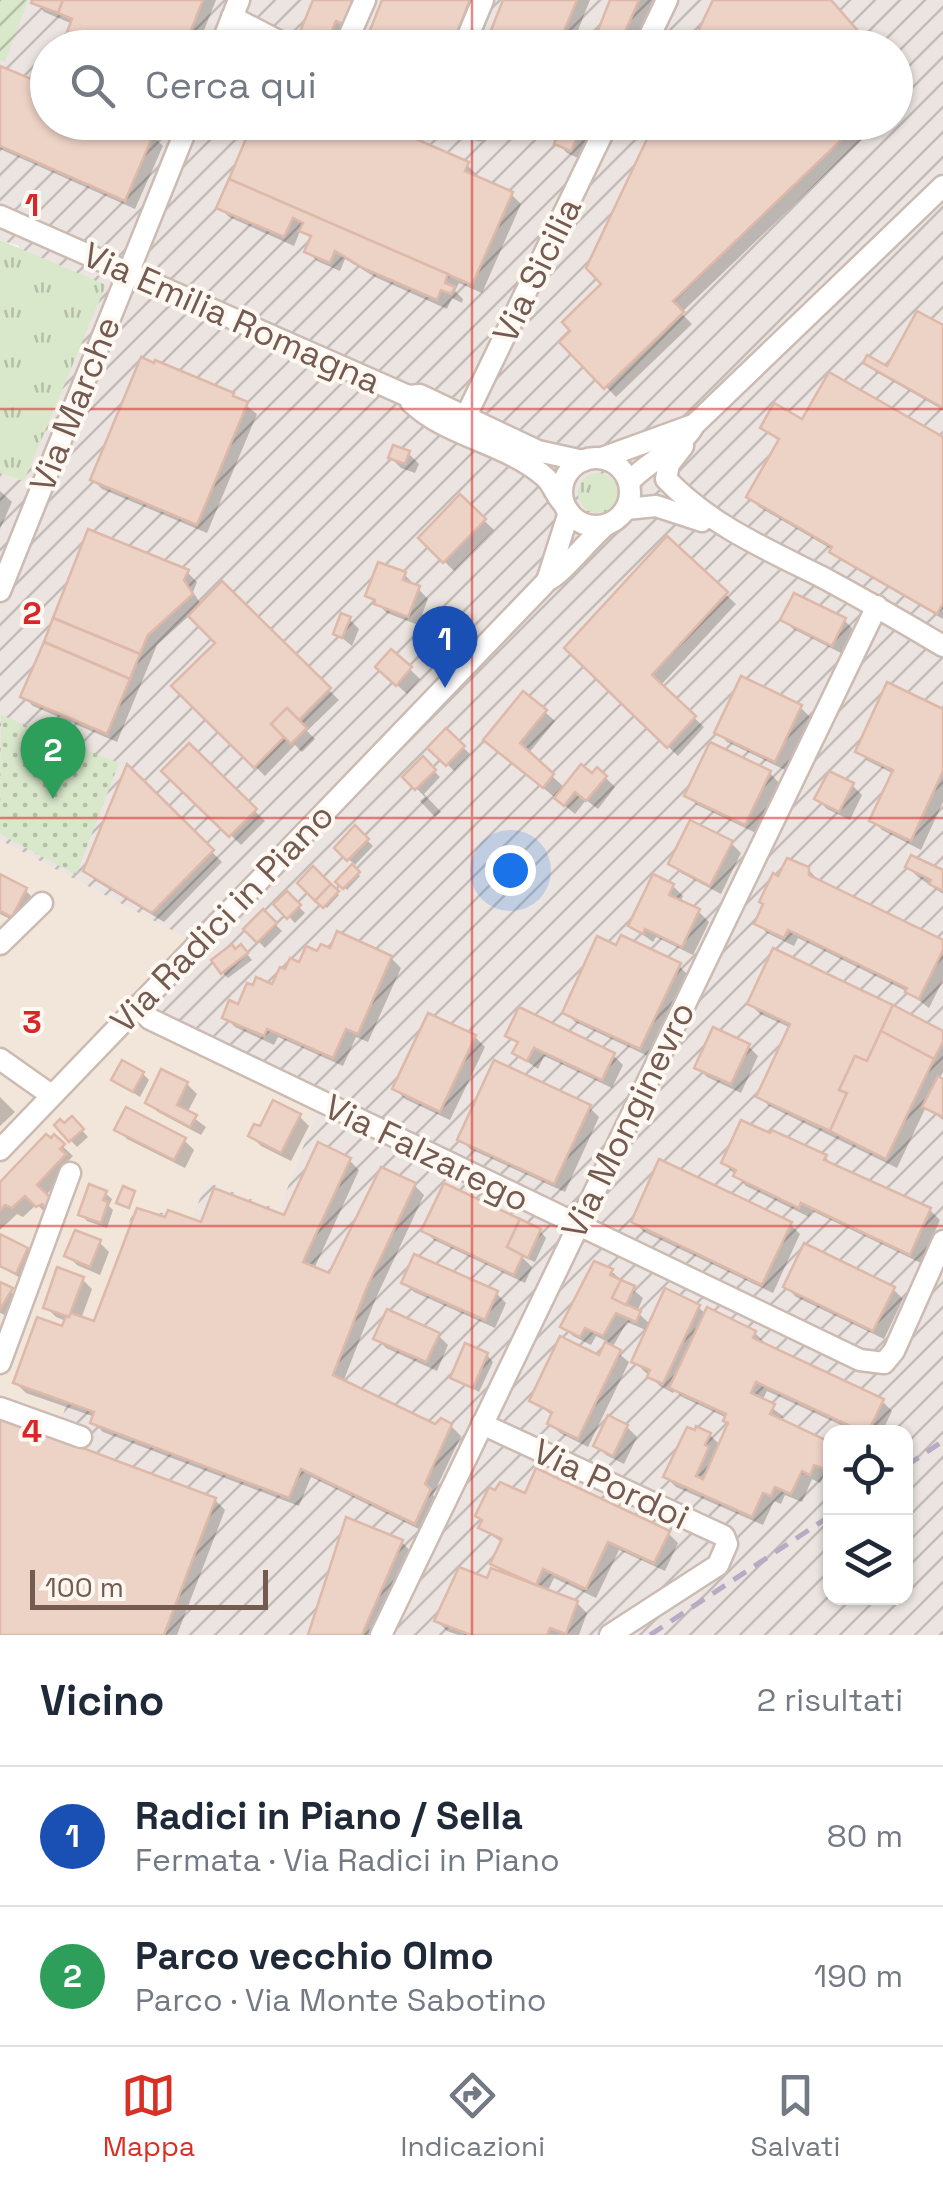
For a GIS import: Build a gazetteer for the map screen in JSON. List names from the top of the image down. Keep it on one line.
{"streets":{"street":["Via Sicilia","Via Emilia Romagna","Via Marche","Via Radici in Piano","Via Monginevro","Via Falzarego","Via Pordoi"]},"crossings":[["Via Sicilia","Via Emilia Romagna"],["Via Emilia Romagna","Via Marche"],["Via Emilia Romagna","Via Radici in Piano"],["Via Radici in Piano","Via Falzarego"],["Via Monginevro","Via Falzarego"],["Via Monginevro","Via Pordoi"]],"scale_bar":"100 m","page":{"search":"Cerca qui","pins":["1","2"],"scale":"100 m","heading":["Vicino","2 risultati"],"list":[{"mark":"1","name":"Radici in Piano / Sella","note":"Fermata · Via Radici in Piano","value":"80 m"},{"mark":"2","name":"Parco vecchio Olmo","note":"Parco · Via Monte Sabotino","value":"190 m"}],"nav":["Mappa","Indicazioni","Salvati"]},"grid":{"rows":["1","2","3","4"]}}
